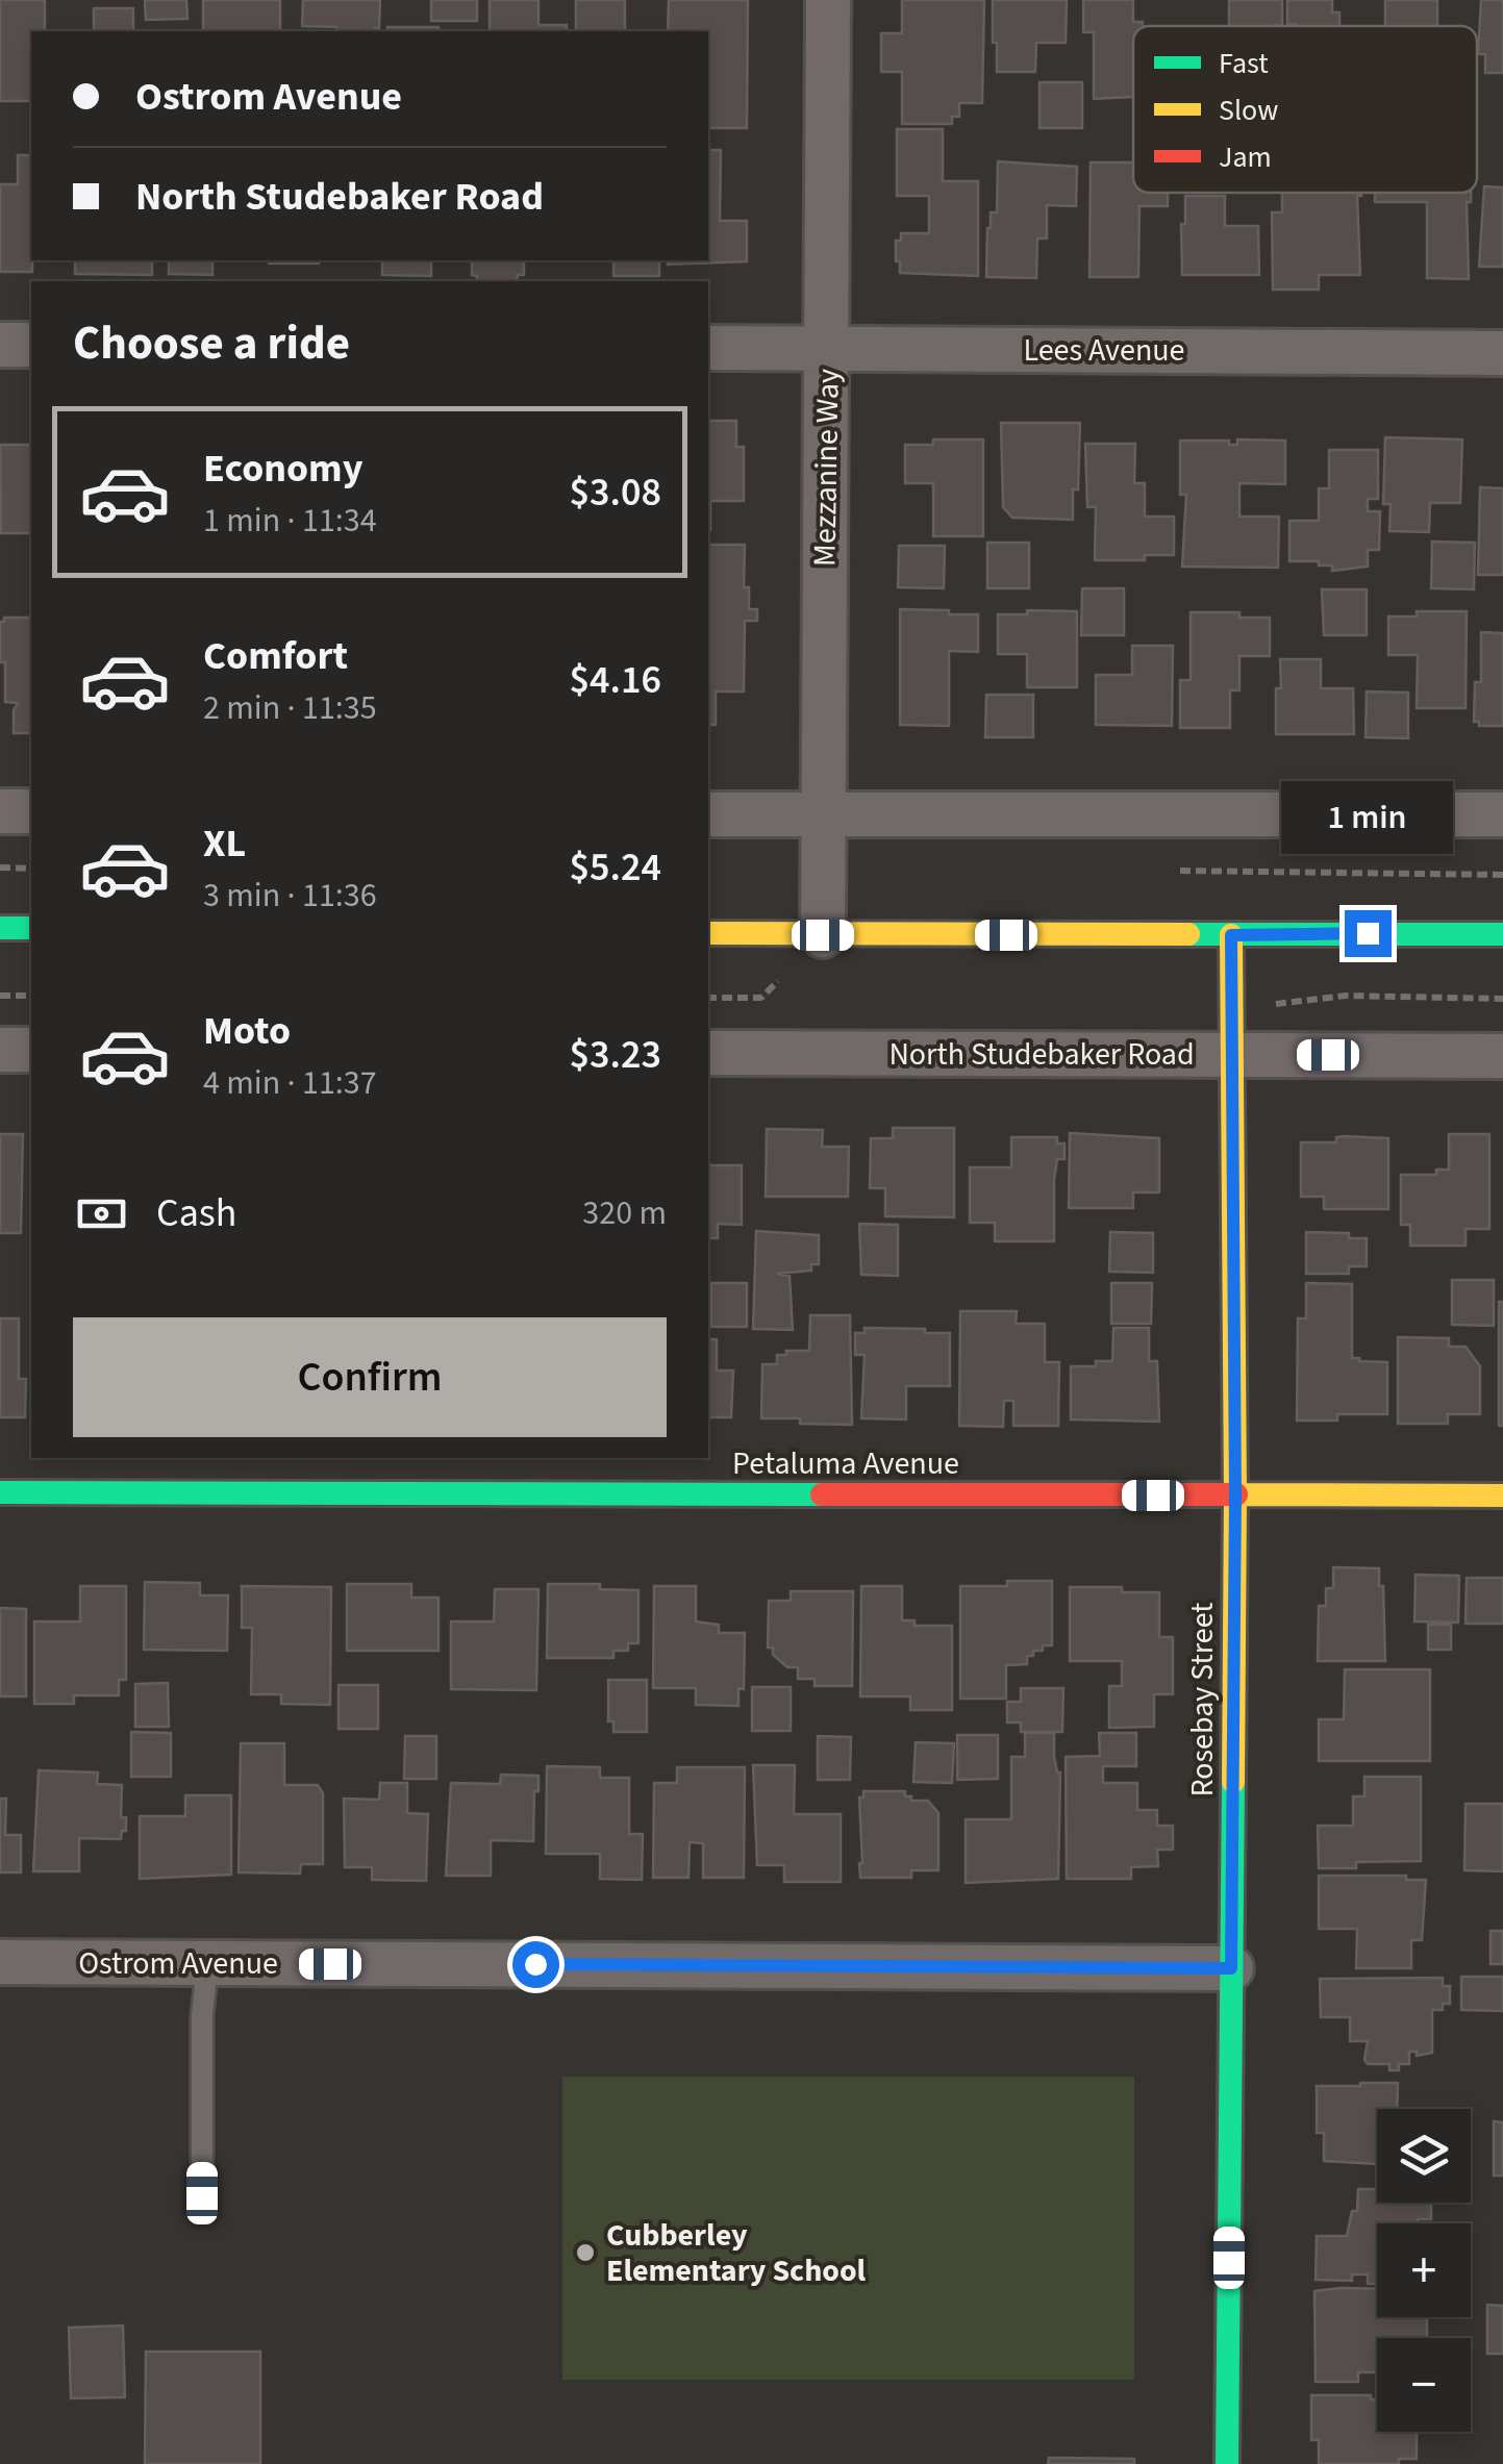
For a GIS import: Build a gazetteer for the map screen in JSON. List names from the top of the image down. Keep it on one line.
{"streets":{"street":["Lees Avenue","Mezzanine Way","North Studebaker Road","Petaluma Avenue","Rosebay Street","Ostrom Avenue"]},"crossings":[["Lees Avenue","Mezzanine Way"],["North Studebaker Road","Rosebay Street"],["Petaluma Avenue","Rosebay Street"],["Rosebay Street","Ostrom Avenue"]],"places":["Cubberley Elementary School"],"legend":["Fast","Slow","Jam"],"page":{"banner":["Ostrom Avenue","North Studebaker Road"],"heading":"Choose a ride","list":[{"name":"Economy","note":"1 min · 11:34","value":"$3.08"},{"name":"Comfort","note":"2 min · 11:35","value":"$4.16"},{"name":"XL","note":"3 min · 11:36","value":"$5.24"},{"name":"Moto","note":"4 min · 11:37","value":"$3.23"}],"bubble":"1 min","pay":["Cash","320 m"],"buttons":"Confirm","map_buttons":["+","−"]}}
